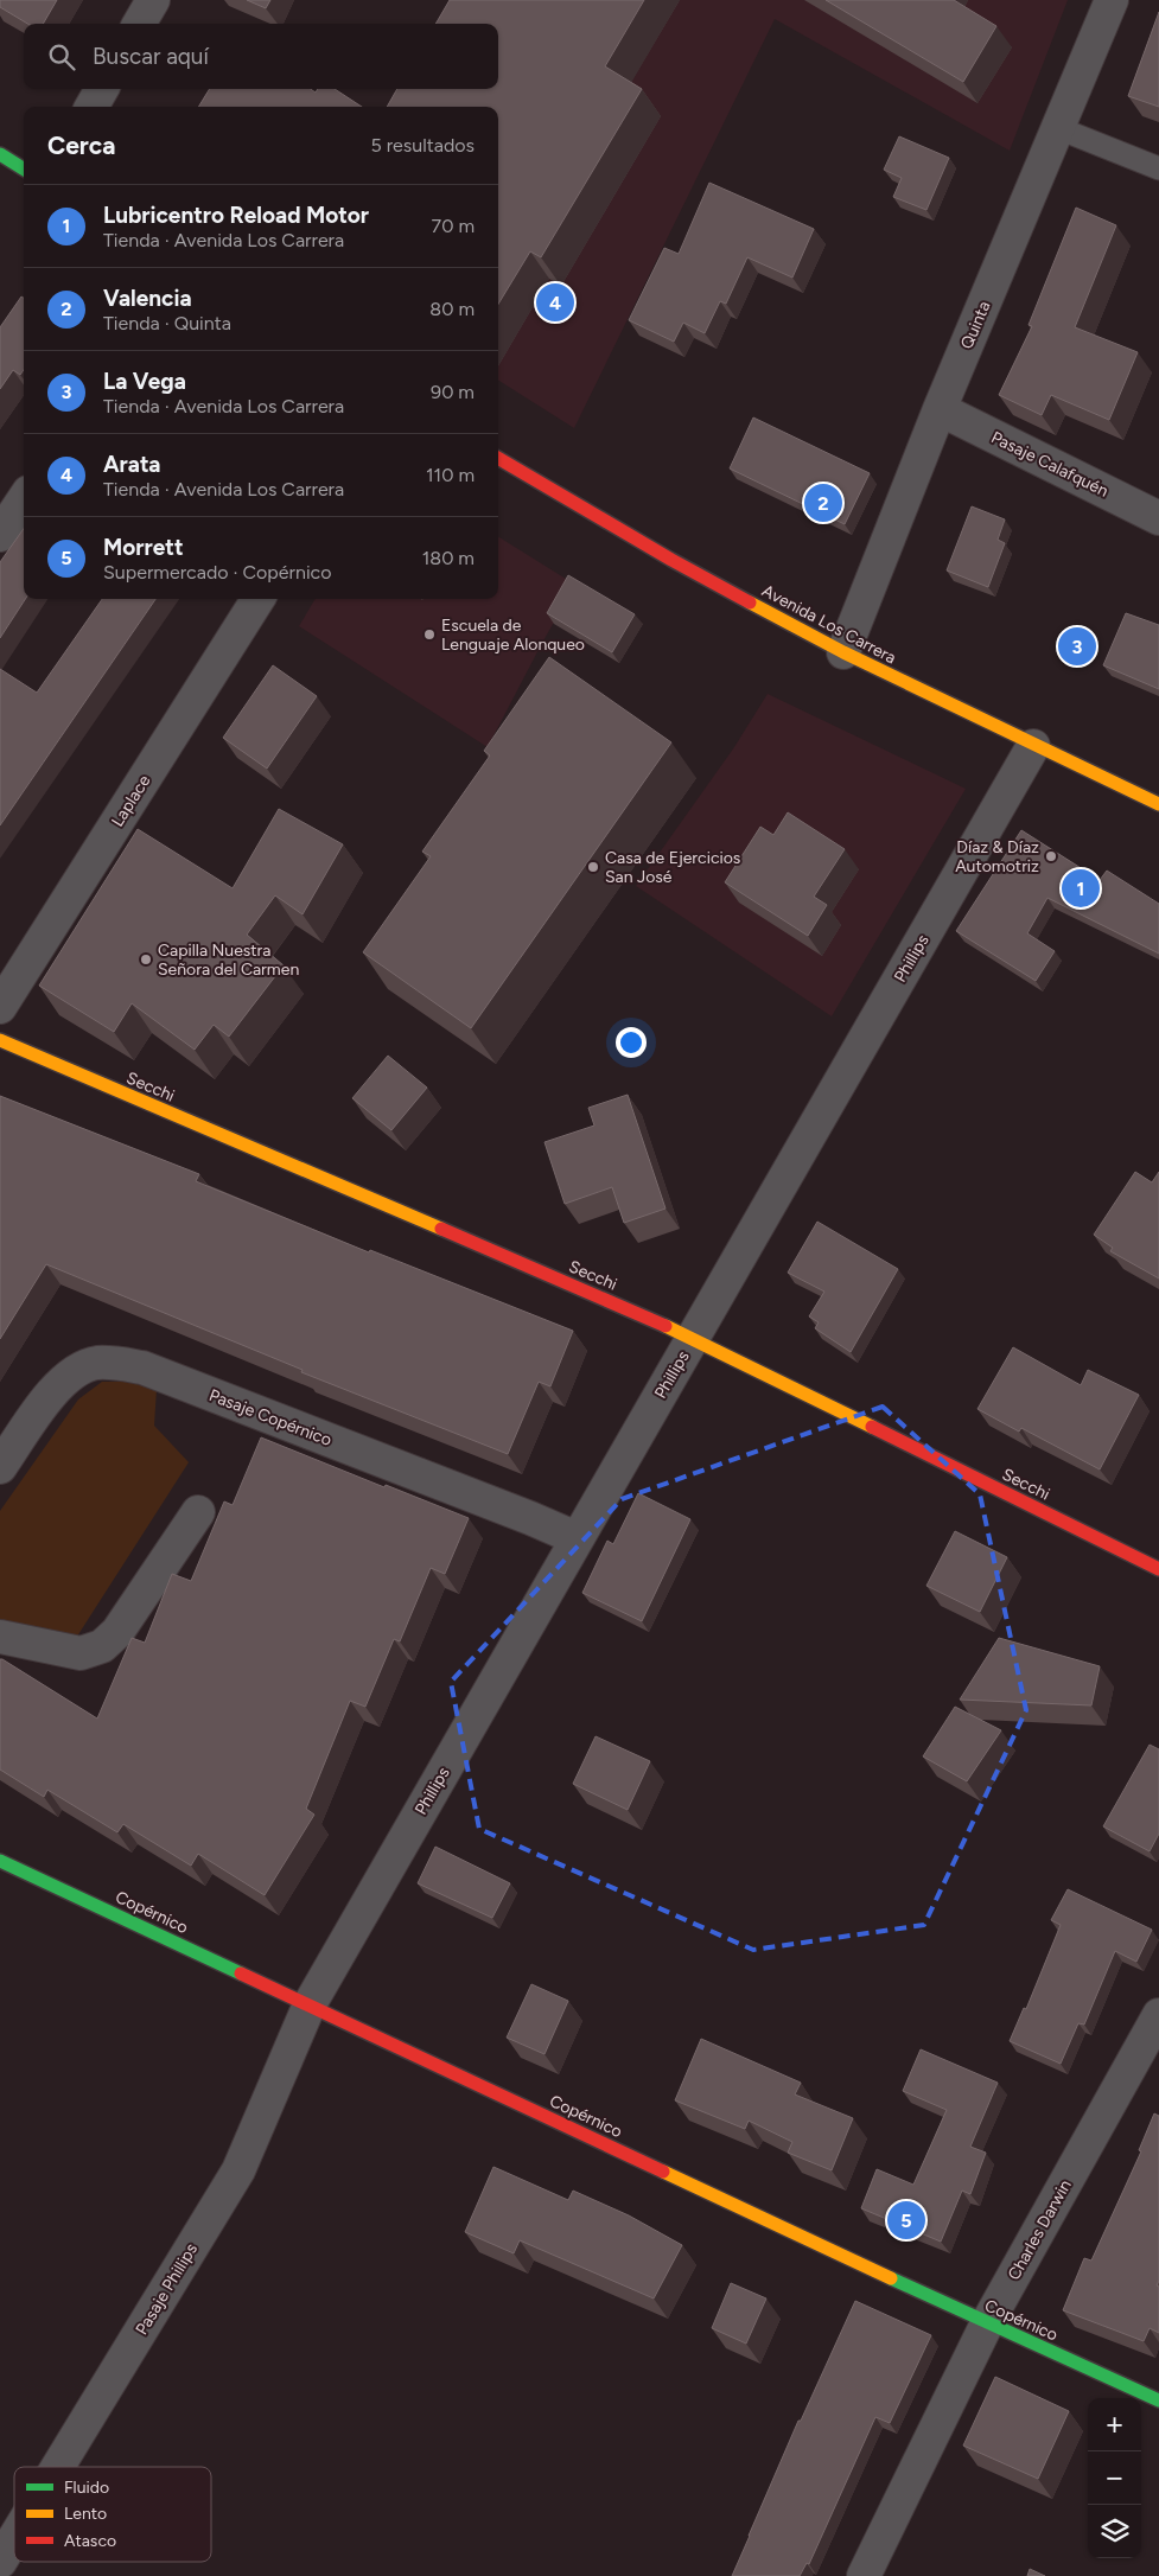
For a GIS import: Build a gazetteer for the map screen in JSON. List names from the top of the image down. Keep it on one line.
{"streets":{"street":["Quinta","Pasaje Calafquén","Avenida Los Carrera","Laplace","Phillips","Secchi","Pasaje Copérnico","Copérnico","Charles Darwin","Pasaje Phillips"]},"crossings":[["Quinta","Pasaje Calafquén"],["Quinta","Avenida Los Carrera"],["Avenida Los Carrera","Phillips"],["Phillips","Secchi"],["Phillips","Pasaje Copérnico"],["Phillips","Copérnico"],["Phillips","Pasaje Phillips"],["Copérnico","Charles Darwin"],["Copérnico","Pasaje Phillips"]],"places":["Escuela de Lenguaje Alonqueo","Díaz & Díaz Automotriz","Casa de Ejercicios San José","Capilla Nuestra Señora del Carmen"],"legend":["Fluido","Lento","Atasco"],"page":{"search":"Buscar aquí","heading":["Cerca","5 resultados"],"list":[{"mark":"1","name":"Lubricentro Reload Motor","note":"Tienda · Avenida Los Carrera","value":"70 m"},{"mark":"2","name":"Valencia","note":"Tienda · Quinta","value":"80 m"},{"mark":"3","name":"La Vega","note":"Tienda · Avenida Los Carrera","value":"90 m"},{"mark":"4","name":"Arata","note":"Tienda · Avenida Los Carrera","value":"110 m"},{"mark":"5","name":"Morrett","note":"Supermercado · Copérnico","value":"180 m"}],"pins":["4","2","3","1","5"],"map_buttons":["+","−"]}}
